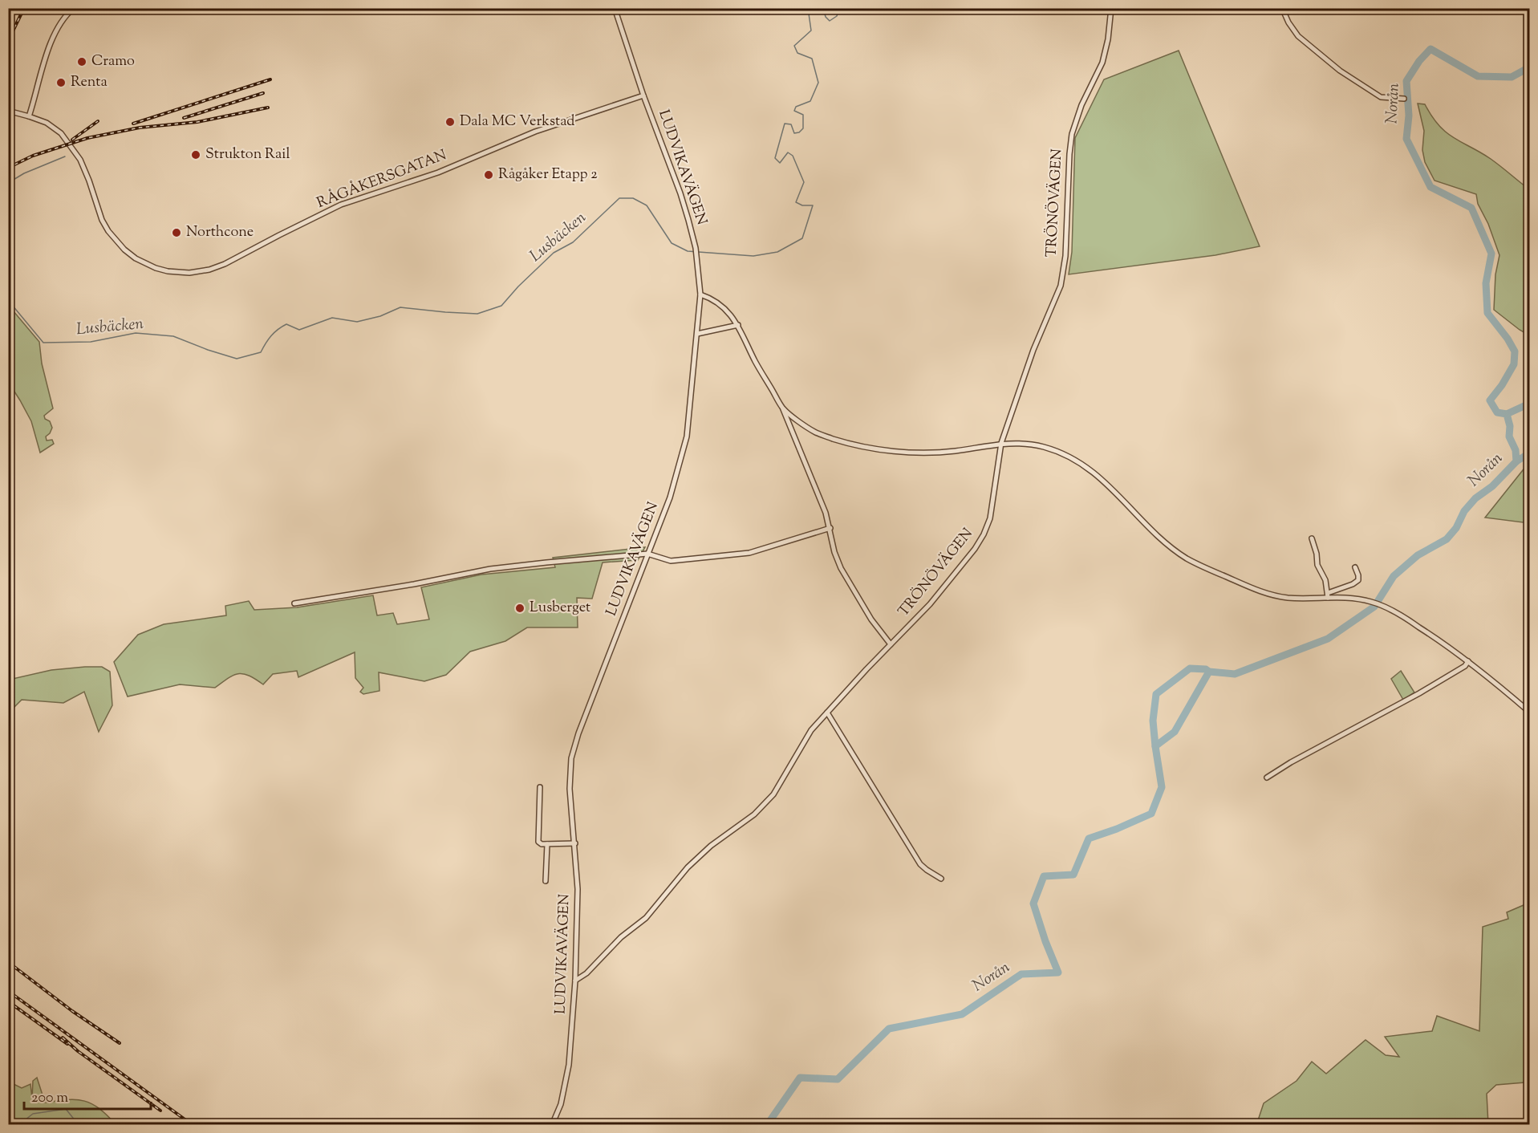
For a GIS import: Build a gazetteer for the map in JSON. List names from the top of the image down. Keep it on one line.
{"streets":{"street":["LUDVIKAVÄGEN","RÅGÅKERSGATAN","TRÖNÖVÄGEN"]},"crossings":[["LUDVIKAVÄGEN","RÅGÅKERSGATAN"],["LUDVIKAVÄGEN","TRÖNÖVÄGEN"]],"water":["Norån","Lusbäcken"],"places":["Cramo","Renta","Dala MC Verkstad","Strukton Rail","Rågåker Etapp 2","Northcone","Lusberget"],"scale_bar":"200 m"}
